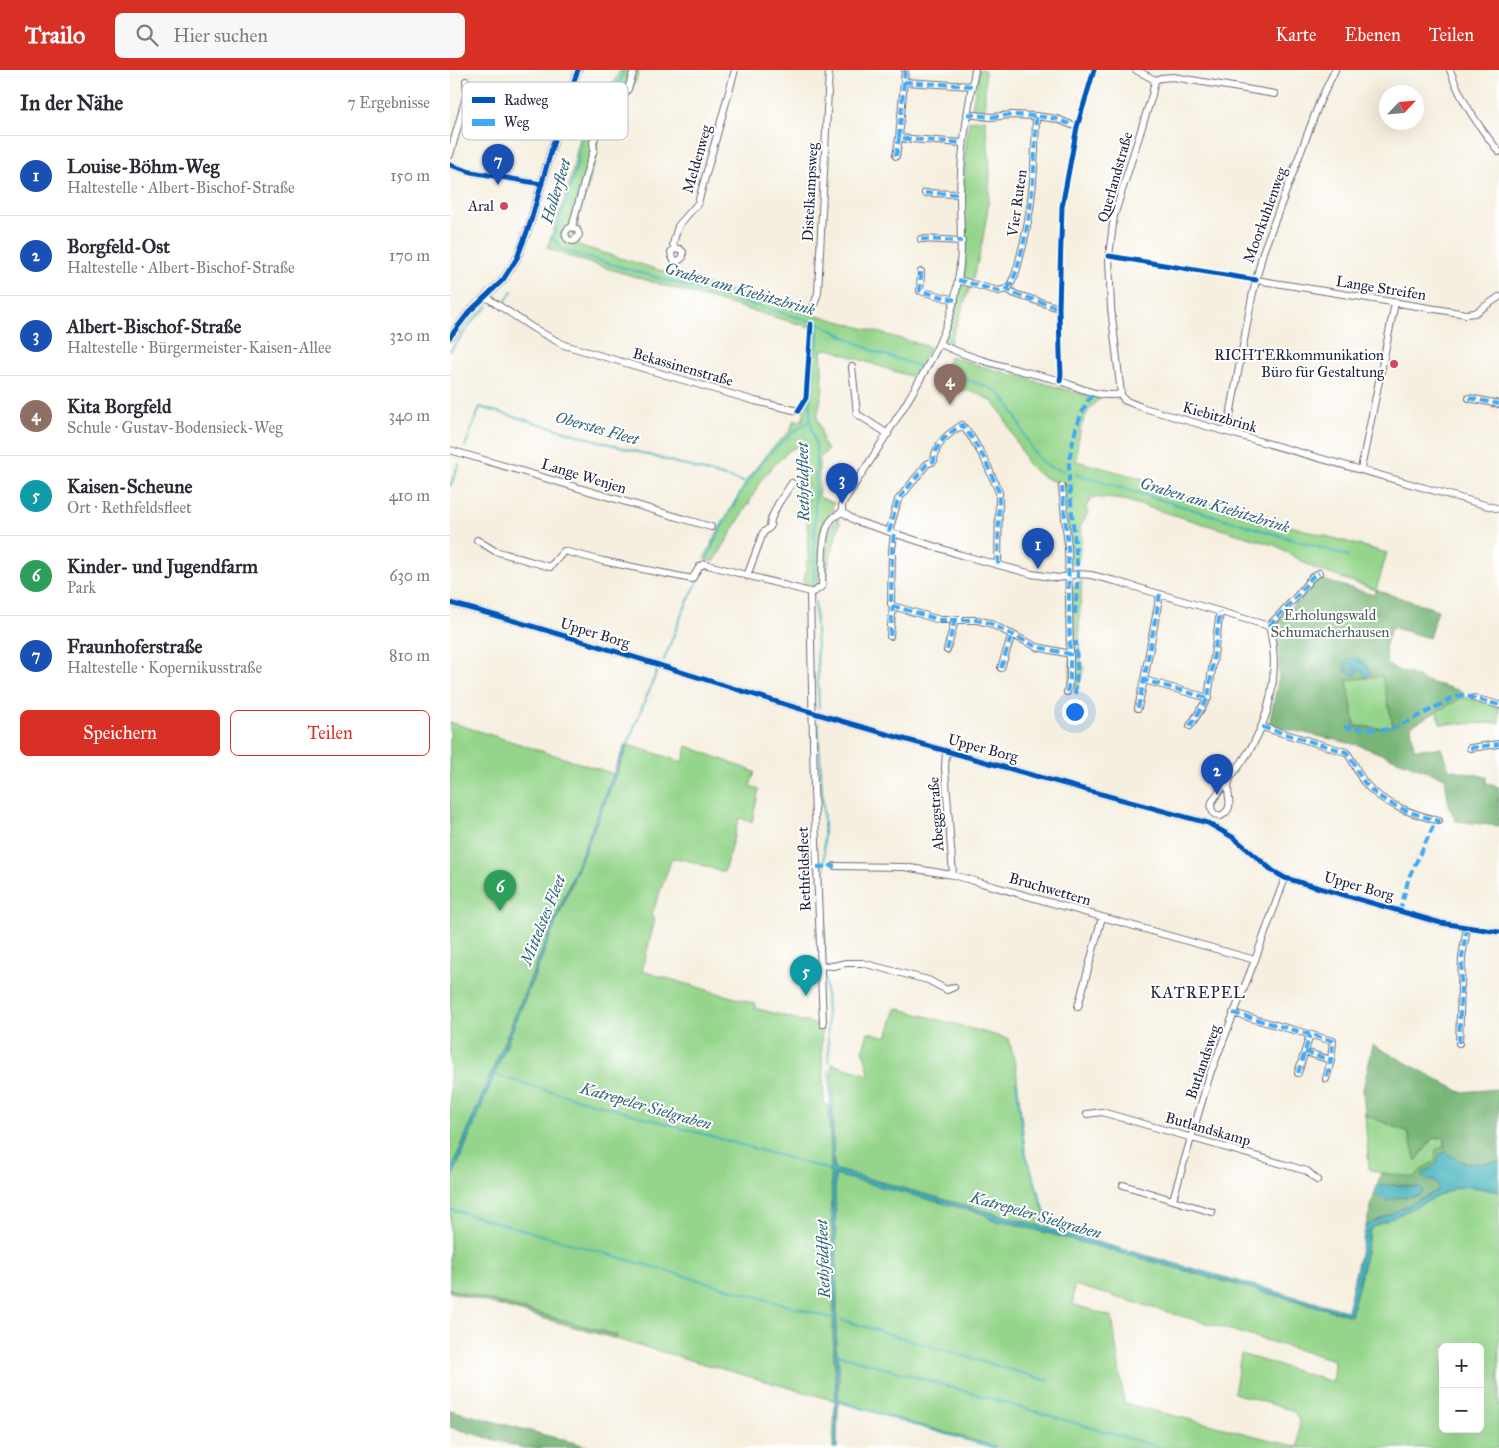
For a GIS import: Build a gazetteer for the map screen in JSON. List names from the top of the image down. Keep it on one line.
{"streets":{"street":["Meldenweg","Querlandstraße","Distelkampsweg","Vier Ruten","Moorkuhlenweg","Lange Streifen","Bekassinenstraße","Kiebitzbrink","Lange Wenjen","Upper Borg","Abeggstraße","Rethfeldsfleet","Bruchwettern","Butlandsweg","Butlandskamp"]},"crossings":[["Querlandstraße","Kiebitzbrink"],["Moorkuhlenweg","Lange Streifen"],["Moorkuhlenweg","Kiebitzbrink"],["Upper Borg","Abeggstraße"],["Upper Borg","Rethfeldsfleet"],["Upper Borg","Butlandsweg"],["Abeggstraße","Bruchwettern"],["Bruchwettern","Butlandsweg"],["Butlandsweg","Butlandskamp"]],"districts":["KATREPEL"],"water":["Hollerfleet","Graben am Kiebitzbrink","Oberstes Fleet","Rethfeldfleet","Mittelstes Fleet","Katrepeler Sielgraben"],"parks":["Erholungswald Schumacherhausen"],"places":["Aral","RICHTERkommunikation Büro für Gestaltung"],"legend":["Radweg","Weg"],"north":"top right","page":{"header":"Trailo","search":"Hier suchen","nav":["Karte","Ebenen","Teilen"],"heading":["In der Nähe","7 Ergebnisse"],"list":[{"mark":"1","name":"Louise-Böhm-Weg","note":"Haltestelle · Albert-Bischof-Straße","value":"150 m"},{"mark":"2","name":"Borgfeld-Ost","note":"Haltestelle · Albert-Bischof-Straße","value":"170 m"},{"mark":"3","name":"Albert-Bischof-Straße","note":"Haltestelle · Bürgermeister-Kaisen-Allee","value":"320 m"},{"mark":"4","name":"Kita Borgfeld","note":"Schule · Gustav-Bodensieck-Weg","value":"340 m"},{"mark":"5","name":"Kaisen-Scheune","note":"Ort · Rethfeldsfleet","value":"410 m"},{"mark":"6","name":"Kinder- und Jugendfarm","note":"Park","value":"630 m"},{"mark":"7","name":"Fraunhoferstraße","note":"Haltestelle · Kopernikusstraße","value":"810 m"}],"pins":["7","4","3","1","2","6","5"],"buttons":["Speichern","Teilen"],"map_buttons":["+","−"]}}
